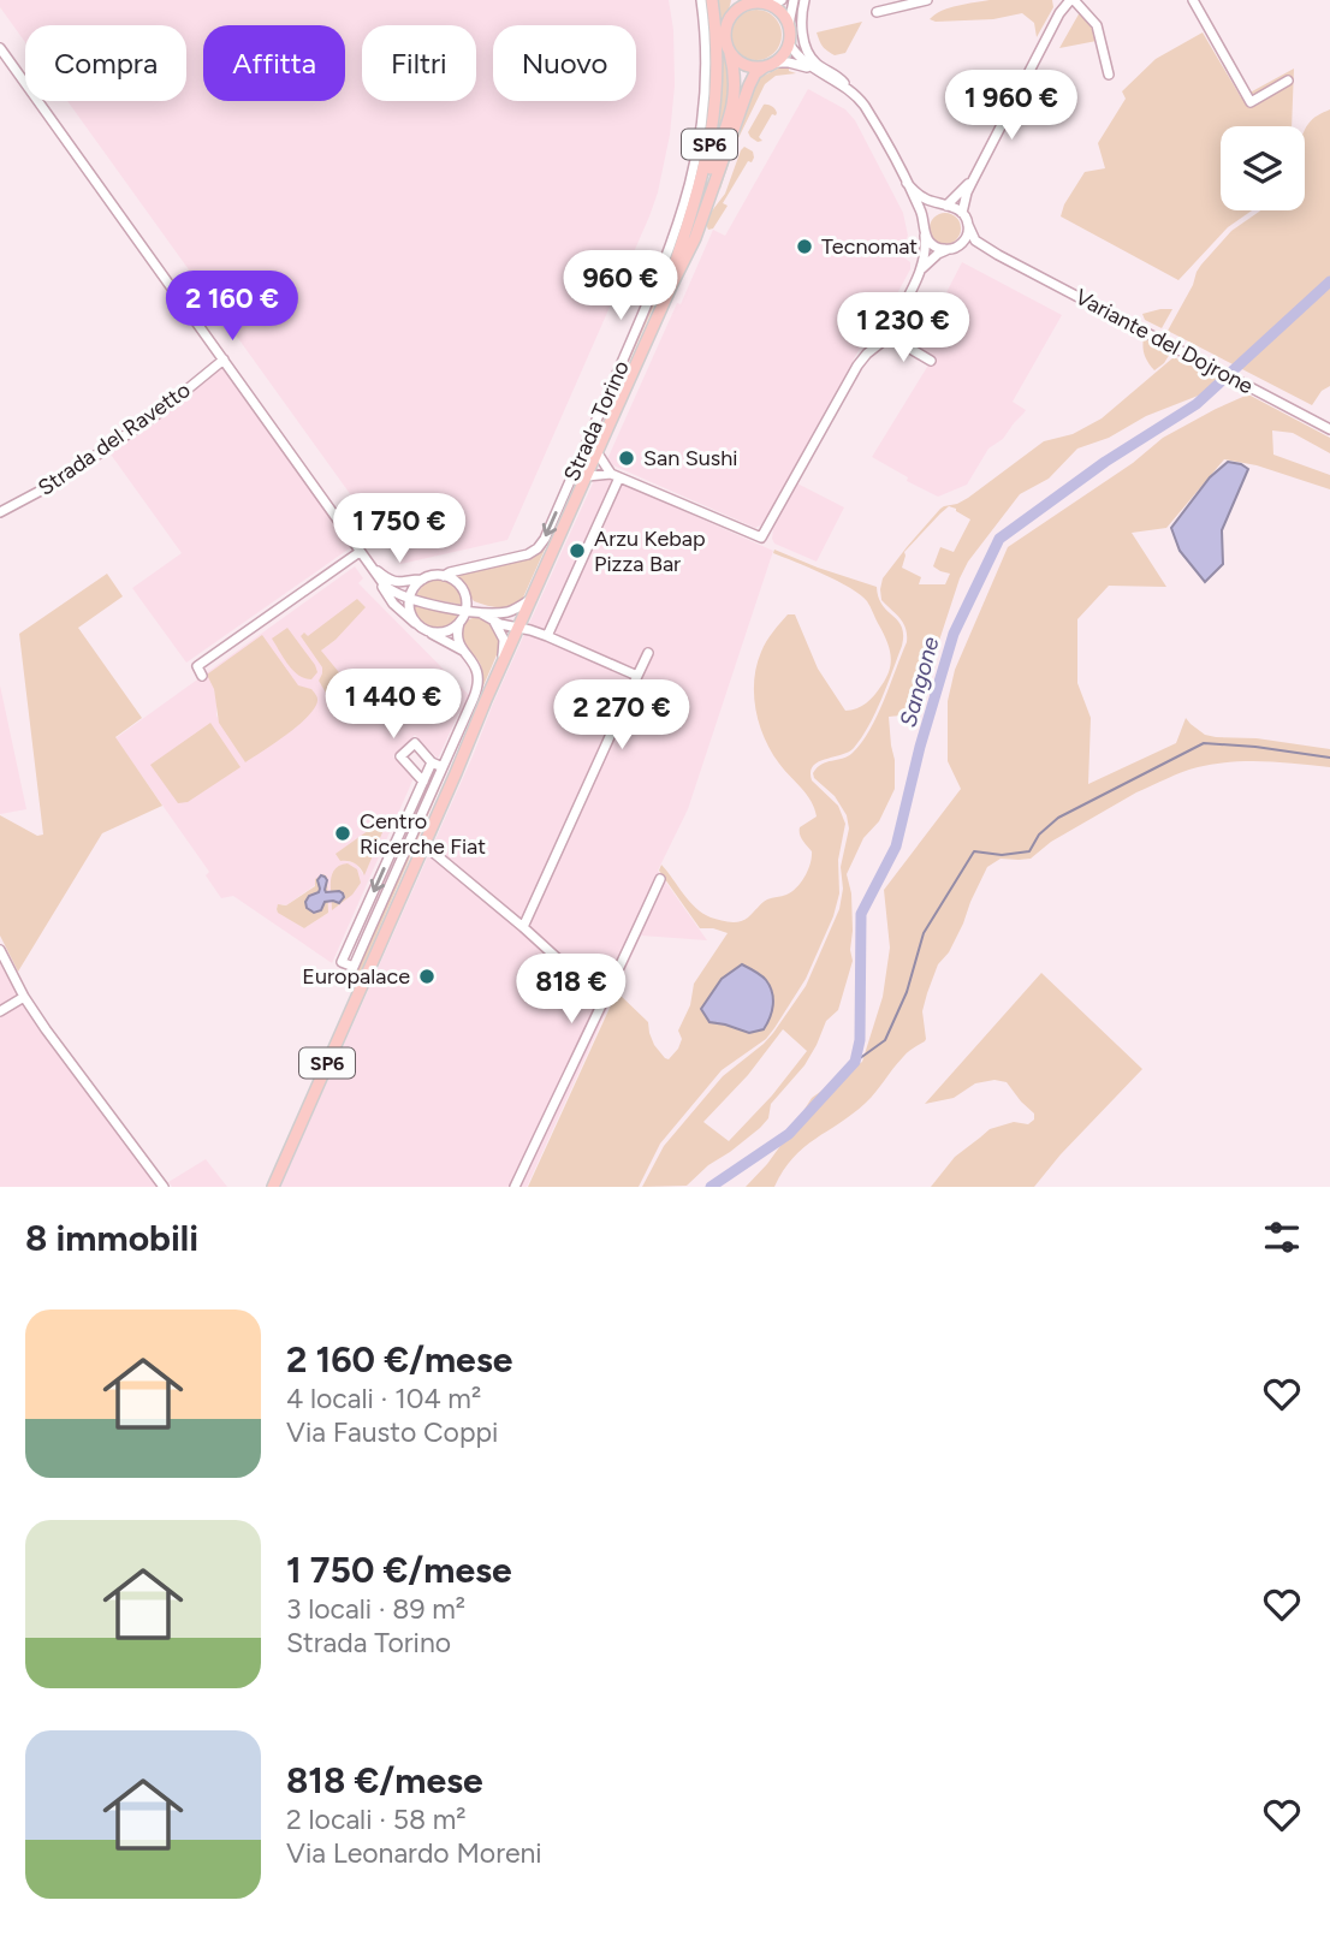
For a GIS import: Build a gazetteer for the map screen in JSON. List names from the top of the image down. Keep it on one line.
{"streets":{"main road":["SP6","Strada Torino"],"street":["Variante del Dojrone","Strada del Ravetto"]},"crossings":[["SP6","Strada Torino"]],"water":["Sangone"],"places":["Tecnomat","San Sushi","Arzu Kebap Pizza Bar","Centro Ricerche Fiat","Europalace"],"page":{"chip":["Compra","Affitta","Filtri","Nuovo"],"price":["1 960 €","960 €","2 160 €","1 230 €","1 750 €","1 440 €","2 270 €","818 €"],"heading":"8 immobili","list":[{"name":"2 160 €/mese","note":"4 locali · 104 m² · Via Fausto Coppi"},{"name":"1 750 €/mese","note":"3 locali · 89 m² · Strada Torino"},{"name":"818 €/mese","note":"2 locali · 58 m² · Via Leonardo Moreni"}]}}
